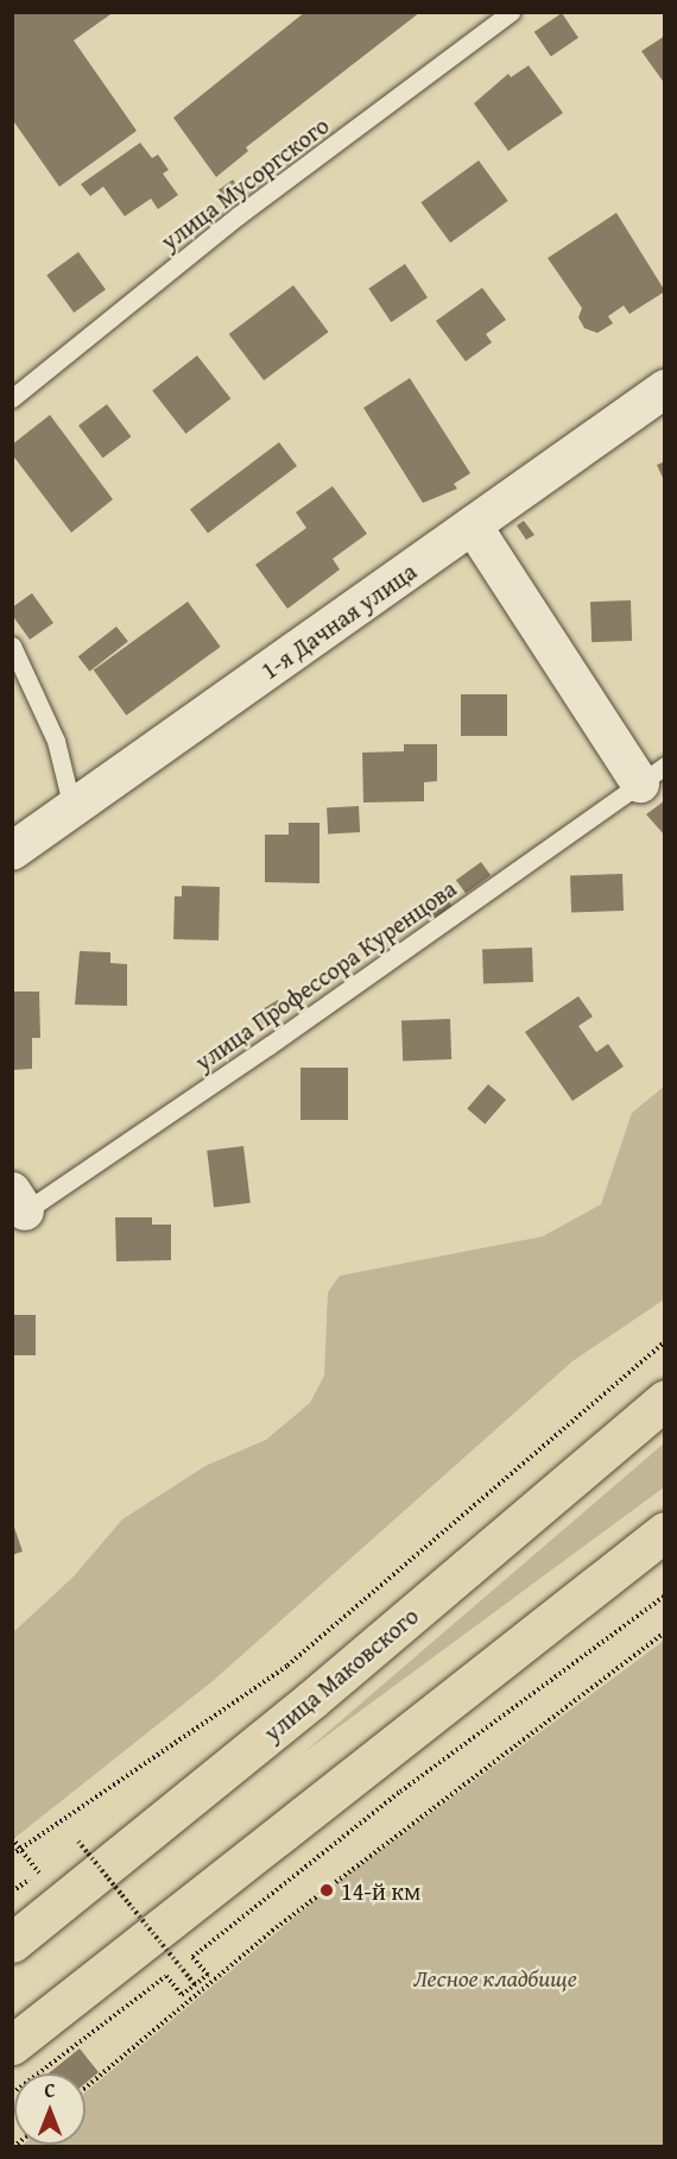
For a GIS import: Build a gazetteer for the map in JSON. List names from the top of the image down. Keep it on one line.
{"streets":{"highway":["улица Маковского"],"street":["1-я Дачная улица"],"lane":["улица Мусоргского","улица Профессора Куренцова"]},"parks":["Лесное кладбище"],"places":["14-й км"],"north":"top"}
